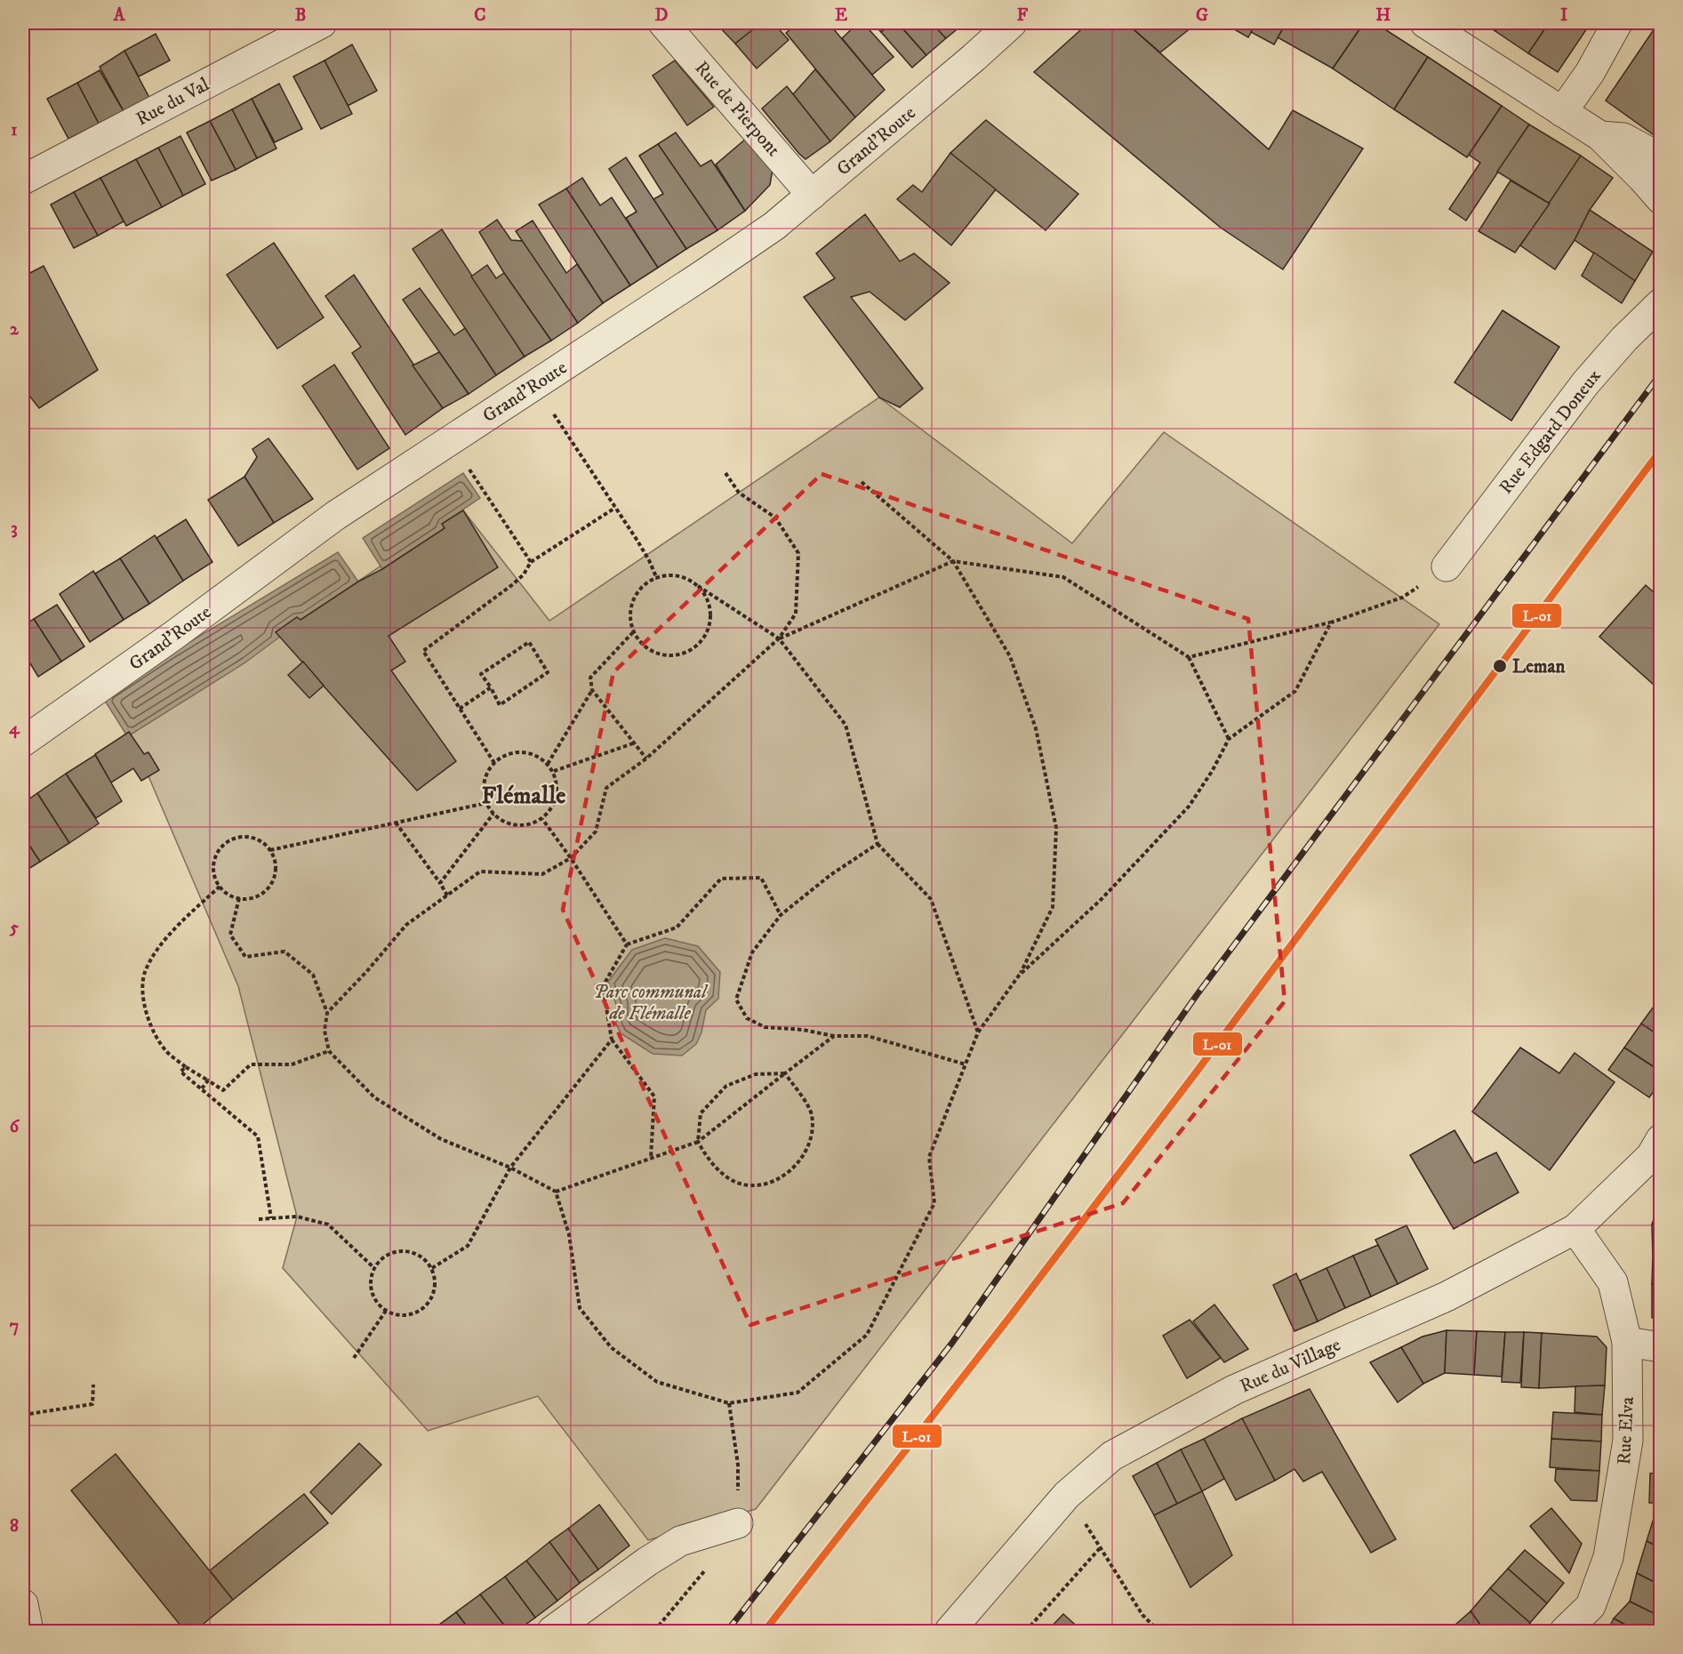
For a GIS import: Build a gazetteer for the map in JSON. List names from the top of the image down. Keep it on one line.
{"streets":{"street":["Rue du Val","Rue de Pierpont","Grand'Route","Rue Edgard Doneux","Rue du Village","Rue Elva"]},"crossings":[["Rue de Pierpont","Grand'Route"],["Rue du Village","Rue Elva"]],"districts":["Flémalle"],"parks":["Parc communal de Flémalle"],"places":["Leman"],"lines":["transit line L-01"],"grid":{"columns":["A","B","C","D","E","F","G","H","I"],"rows":["1","2","3","4","5","6","7","8"]}}
